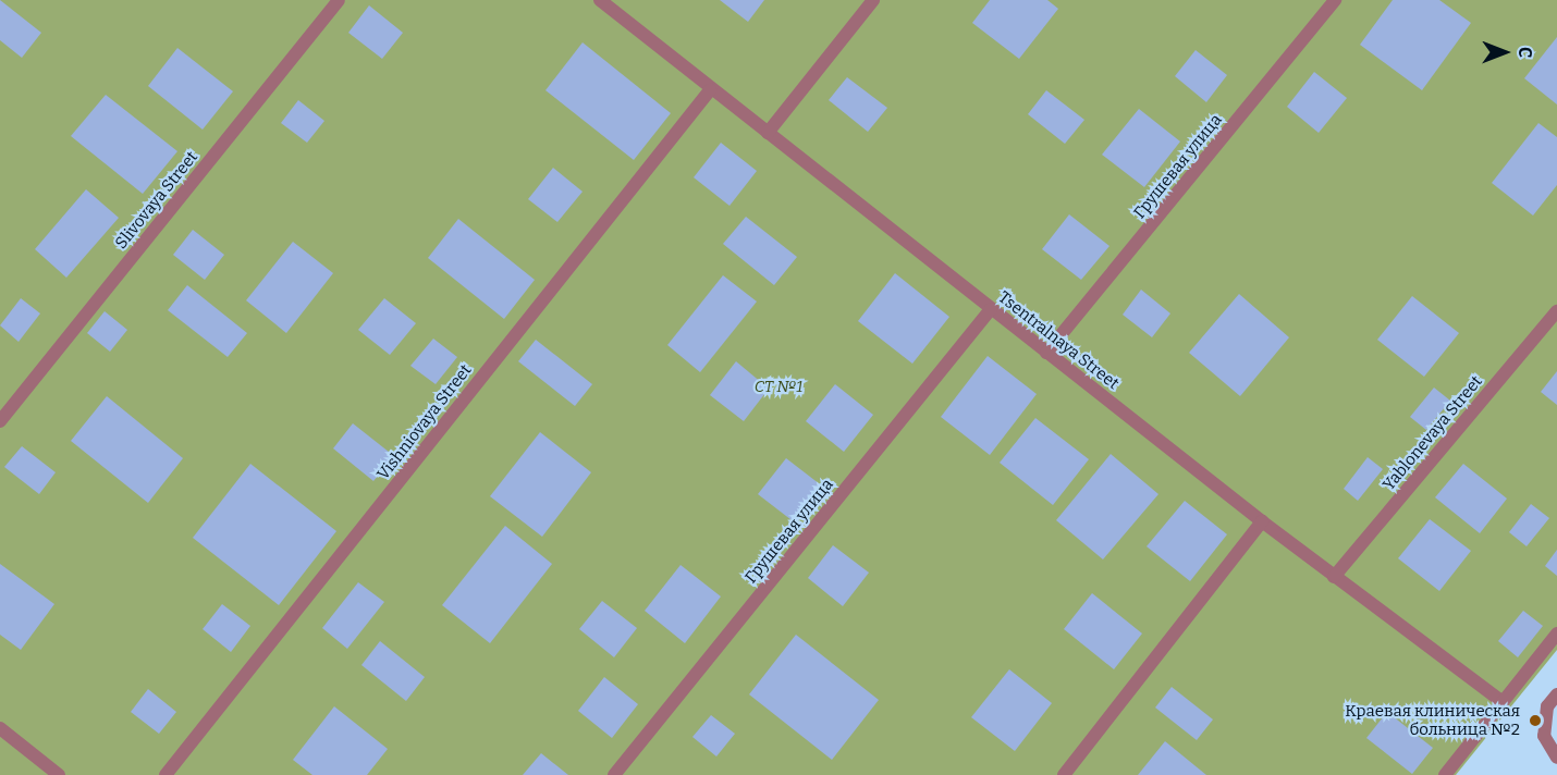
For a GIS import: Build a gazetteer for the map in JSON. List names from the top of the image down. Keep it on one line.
{"streets":{"street":["Грушевая улица","Slivovaya Street","Tsentralnaya Street","Vishniovaya Street","Yablonevaya Street"]},"crossings":[["Грушевая улица","Tsentralnaya Street"],["Tsentralnaya Street","Vishniovaya Street"],["Tsentralnaya Street","Yablonevaya Street"]],"parks":["СТ №1"],"places":["Краевая клиническая больница №2"],"north":"right"}
